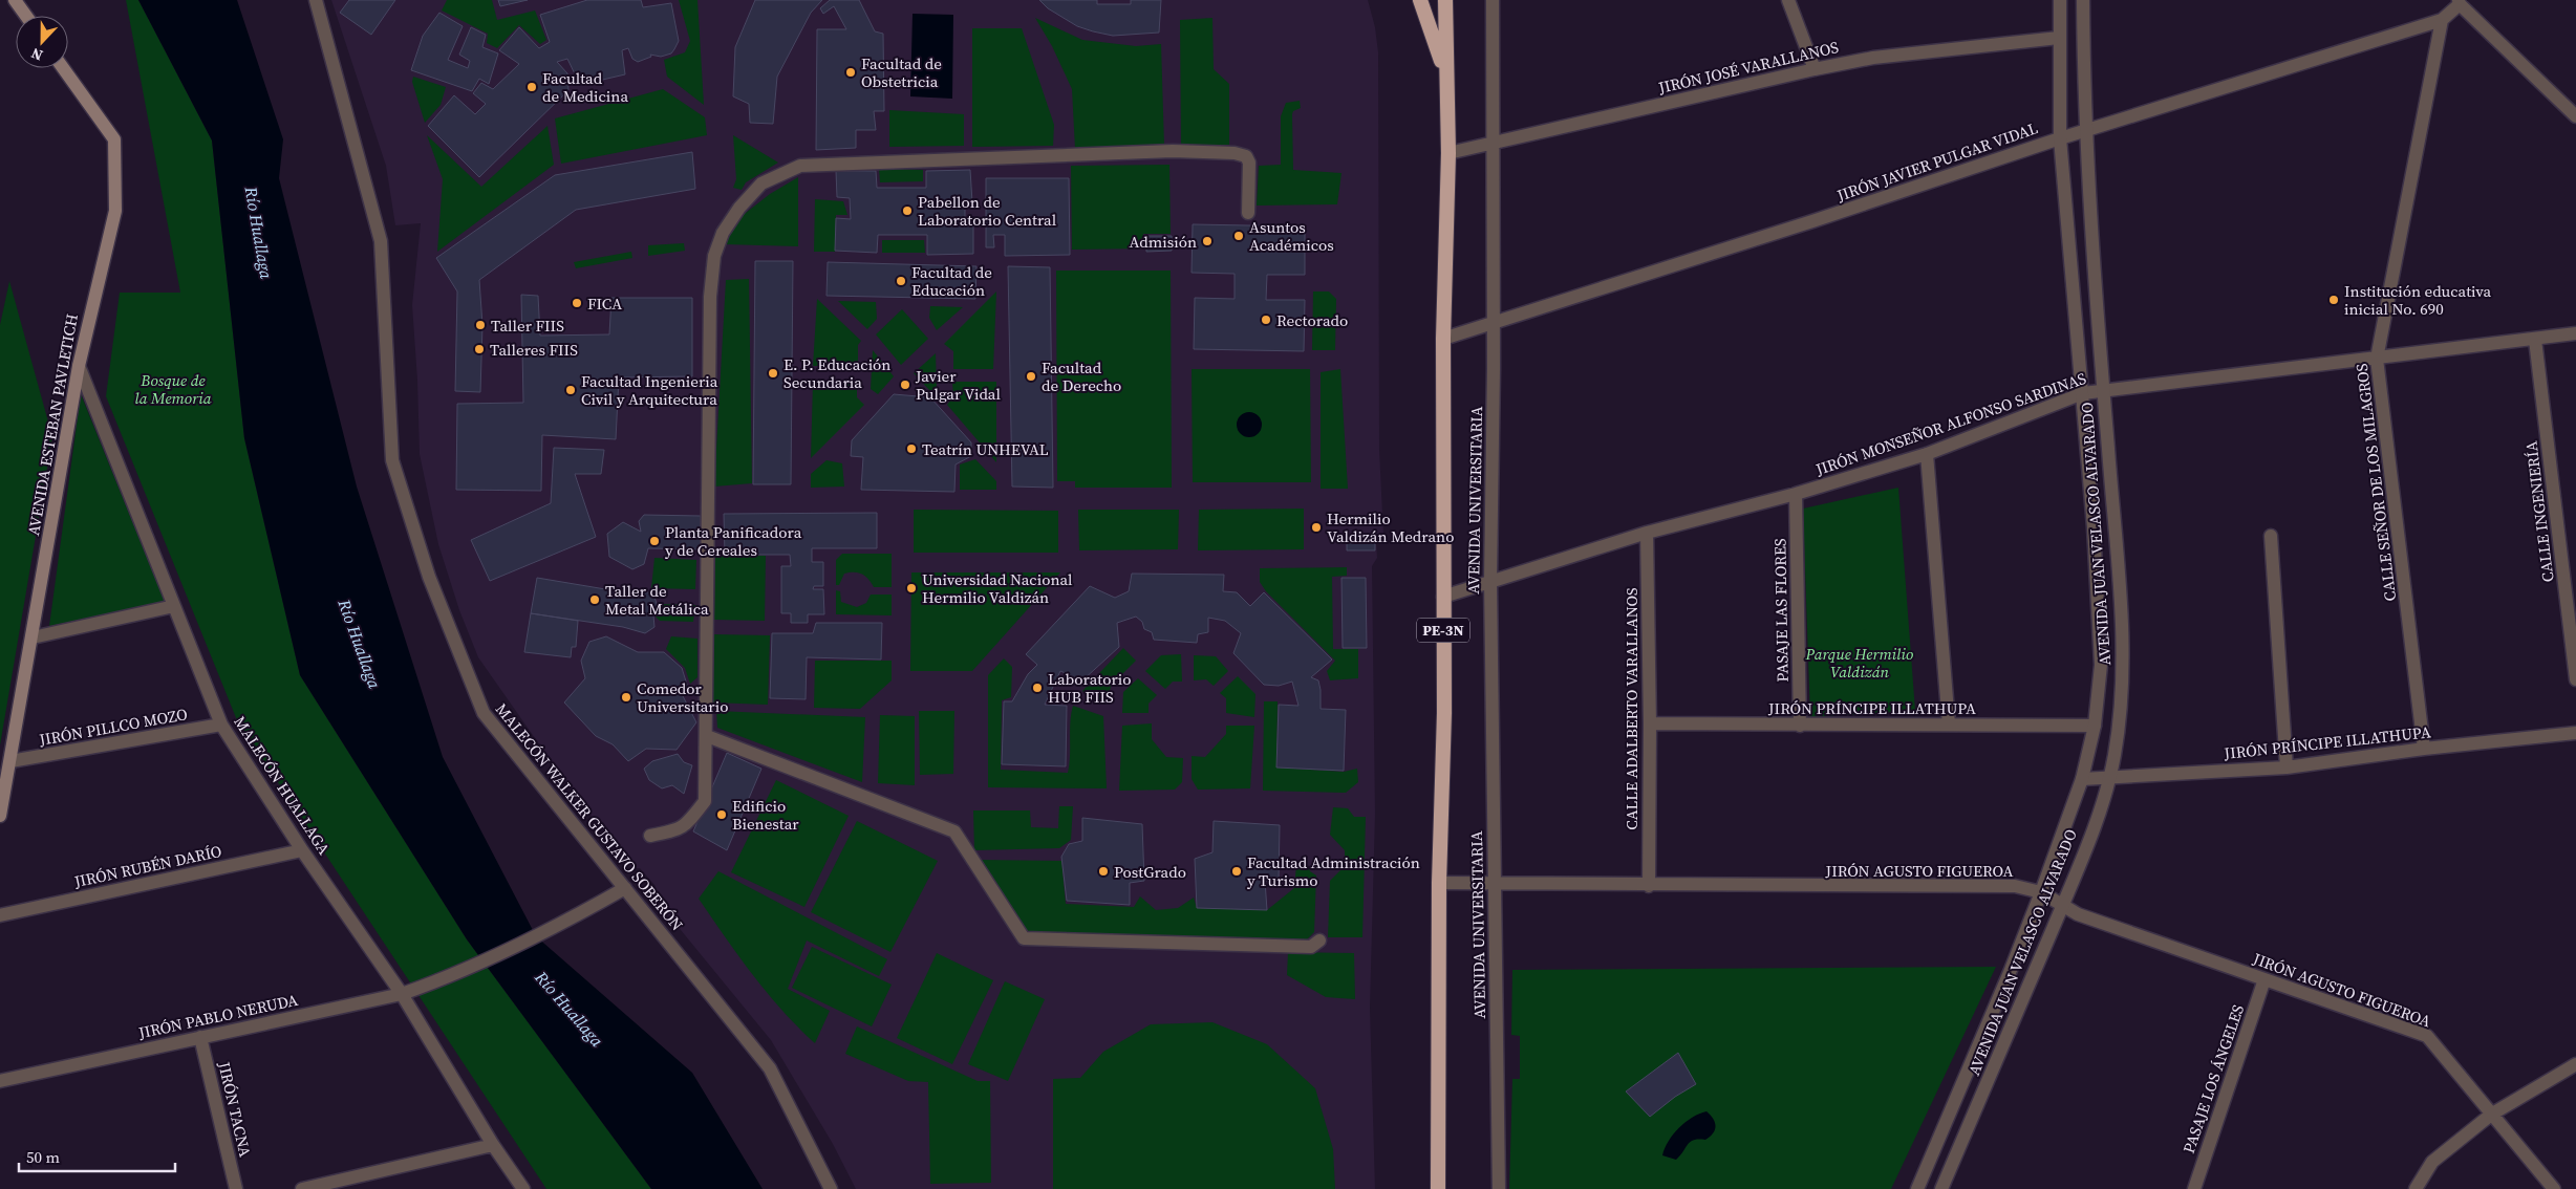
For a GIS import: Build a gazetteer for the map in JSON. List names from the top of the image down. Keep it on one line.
{"streets":{"highway":["AVENIDA UNIVERSITARIA","PE-3N"],"main road":["AVENIDA ESTEBAN PAVLETICH"],"street":["JIRÓN JOSÉ VARALLANOS","JIRÓN JAVIER PULGAR VIDAL","JIRÓN MONSEÑOR ALFONSO SARDINAS","CALLE SEÑOR DE LOS MILAGROS","CALLE INGENIERÍA","AVENIDA JUAN VELASCO ALVARADO","PASAJE LAS FLORES","JIRÓN PRÍNCIPE ILLATHUPA","CALLE ADALBERTO VARALLANOS","JIRÓN PILLCO MOZO","MALECÓN HUALLAGA","MALECÓN WALKER GUSTAVO SOBERÓN","JIRÓN RUBÉN DARÍO","JIRÓN AGUSTO FIGUEROA","JIRÓN PABLO NERUDA","PASAJE LOS ÁNGELES","JIRÓN TACNA"]},"crossings":[["JIRÓN JOSÉ VARALLANOS","AVENIDA UNIVERSITARIA"],["JIRÓN JOSÉ VARALLANOS","AVENIDA JUAN VELASCO ALVARADO"],["JIRÓN JAVIER PULGAR VIDAL","CALLE SEÑOR DE LOS MILAGROS"],["JIRÓN JAVIER PULGAR VIDAL","AVENIDA UNIVERSITARIA"],["JIRÓN JAVIER PULGAR VIDAL","AVENIDA JUAN VELASCO ALVARADO"],["JIRÓN MONSEÑOR ALFONSO SARDINAS","CALLE SEÑOR DE LOS MILAGROS"],["JIRÓN MONSEÑOR ALFONSO SARDINAS","AVENIDA UNIVERSITARIA"],["JIRÓN MONSEÑOR ALFONSO SARDINAS","CALLE INGENIERÍA"],["JIRÓN MONSEÑOR ALFONSO SARDINAS","AVENIDA JUAN VELASCO ALVARADO"],["JIRÓN MONSEÑOR ALFONSO SARDINAS","PASAJE LAS FLORES"],["JIRÓN MONSEÑOR ALFONSO SARDINAS","CALLE ADALBERTO VARALLANOS"],["AVENIDA ESTEBAN PAVLETICH","JIRÓN PILLCO MOZO"],["AVENIDA ESTEBAN PAVLETICH","MALECÓN HUALLAGA"],["CALLE SEÑOR DE LOS MILAGROS","JIRÓN PRÍNCIPE ILLATHUPA"],["AVENIDA UNIVERSITARIA","PE-3N"],["AVENIDA UNIVERSITARIA","JIRÓN AGUSTO FIGUEROA"],["AVENIDA JUAN VELASCO ALVARADO","JIRÓN PRÍNCIPE ILLATHUPA"],["AVENIDA JUAN VELASCO ALVARADO","JIRÓN AGUSTO FIGUEROA"],["PASAJE LAS FLORES","JIRÓN PRÍNCIPE ILLATHUPA"],["JIRÓN PRÍNCIPE ILLATHUPA","CALLE ADALBERTO VARALLANOS"],["CALLE ADALBERTO VARALLANOS","JIRÓN AGUSTO FIGUEROA"],["JIRÓN PILLCO MOZO","MALECÓN HUALLAGA"],["MALECÓN HUALLAGA","JIRÓN RUBÉN DARÍO"],["MALECÓN HUALLAGA","JIRÓN PABLO NERUDA"],["MALECÓN WALKER GUSTAVO SOBERÓN","JIRÓN PABLO NERUDA"],["JIRÓN AGUSTO FIGUEROA","PASAJE LOS ÁNGELES"],["JIRÓN PABLO NERUDA","JIRÓN TACNA"]],"water":["Río Huallaga"],"parks":["Bosque de la Memoria","Parque Hermilio Valdizán"],"places":["Facultad de Obstetricia","Facultad de Medicina","Pabellon de Laboratorio Central","Asuntos Académicos","Admisión","Facultad de Educación","Institución educativa inicial No. 690","FICA","Rectorado","Taller FIIS","Talleres FIIS","E. P. Educación Secundaria","Facultad de Derecho","Javier Pulgar Vidal","Facultad Ingenieria Civil y Arquitectura","Teatrín UNHEVAL","Hermilio Valdizán Medrano","Planta Panificadora y de Cereales","Universidad Nacional Hermilio Valdizán","Taller de Metal Metálica","Laboratorio HUB FIIS","Comedor Universitario","Edificio Bienestar","PostGrado","Facultad Administración y Turismo"],"scale_bar":"50 m","north":"bottom"}
